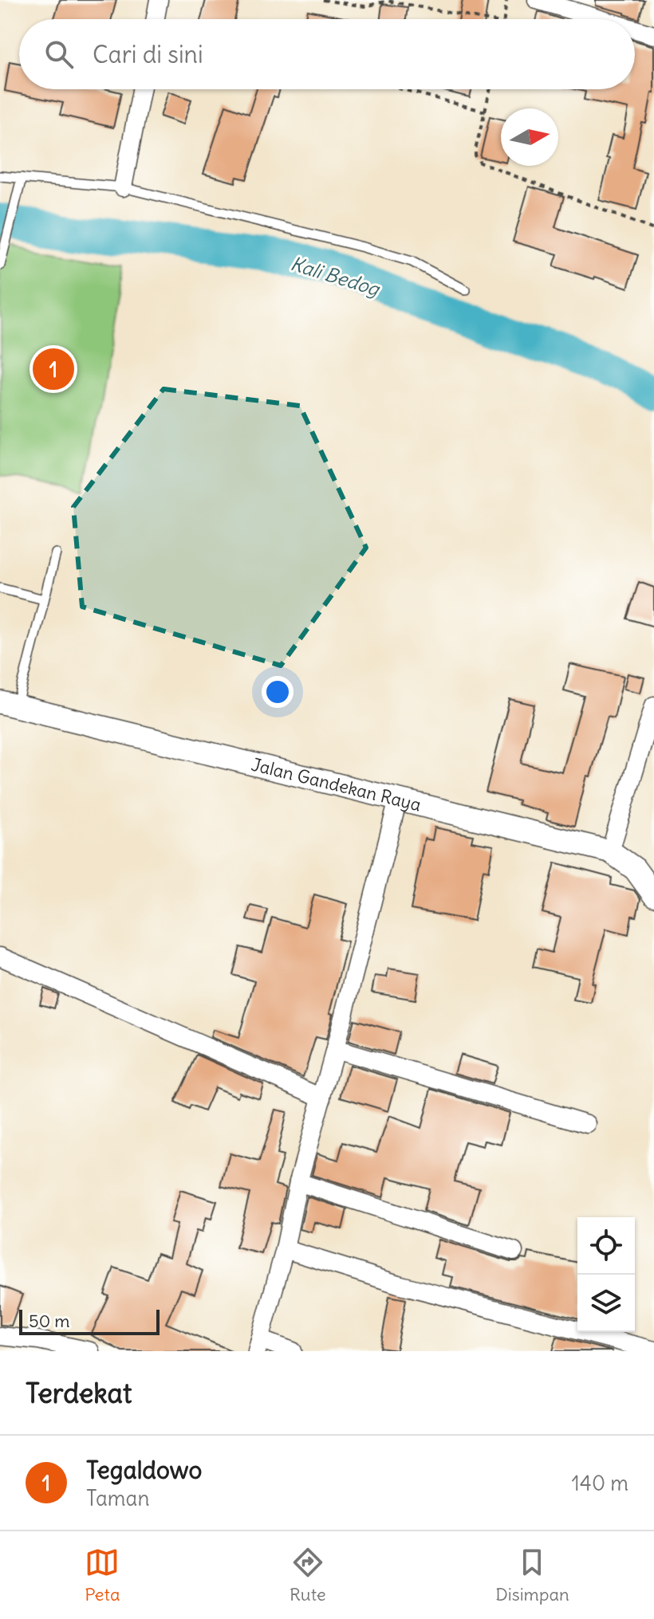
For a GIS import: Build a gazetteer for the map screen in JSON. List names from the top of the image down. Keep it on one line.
{"streets":{"street":["Jalan Gandekan Raya"]},"water":["Kali Bedog"],"scale_bar":"50 m","north":"right","page":{"search":"Cari di sini","pins":"1","scale":"50 m","heading":"Terdekat","list":[{"mark":"1","name":"Tegaldowo","note":"Taman","value":"140 m"}],"nav":["Peta","Rute","Disimpan"]}}
